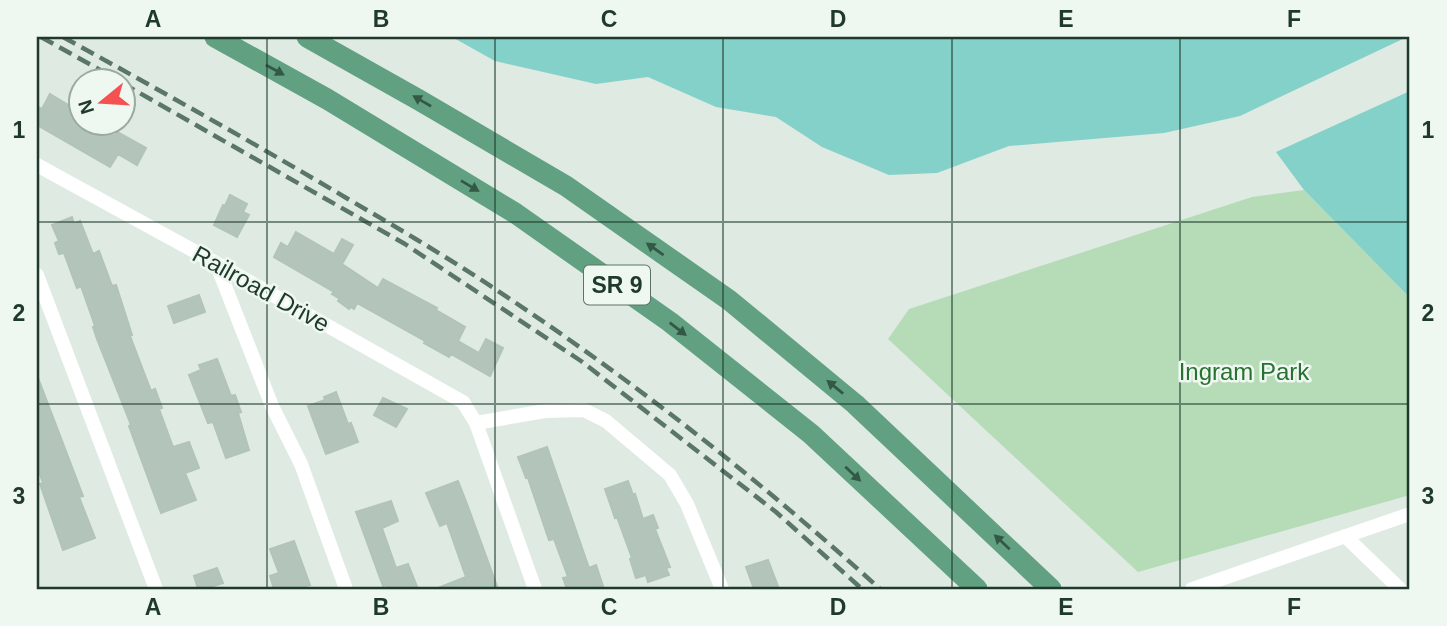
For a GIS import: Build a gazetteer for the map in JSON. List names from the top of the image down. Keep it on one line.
{"streets":{"main road":["SR 9"],"street":["Railroad Drive"]},"parks":["Ingram Park"],"north":"left","grid":{"columns":["A","B","C","D","E","F"],"rows":["1","2","3"]}}
